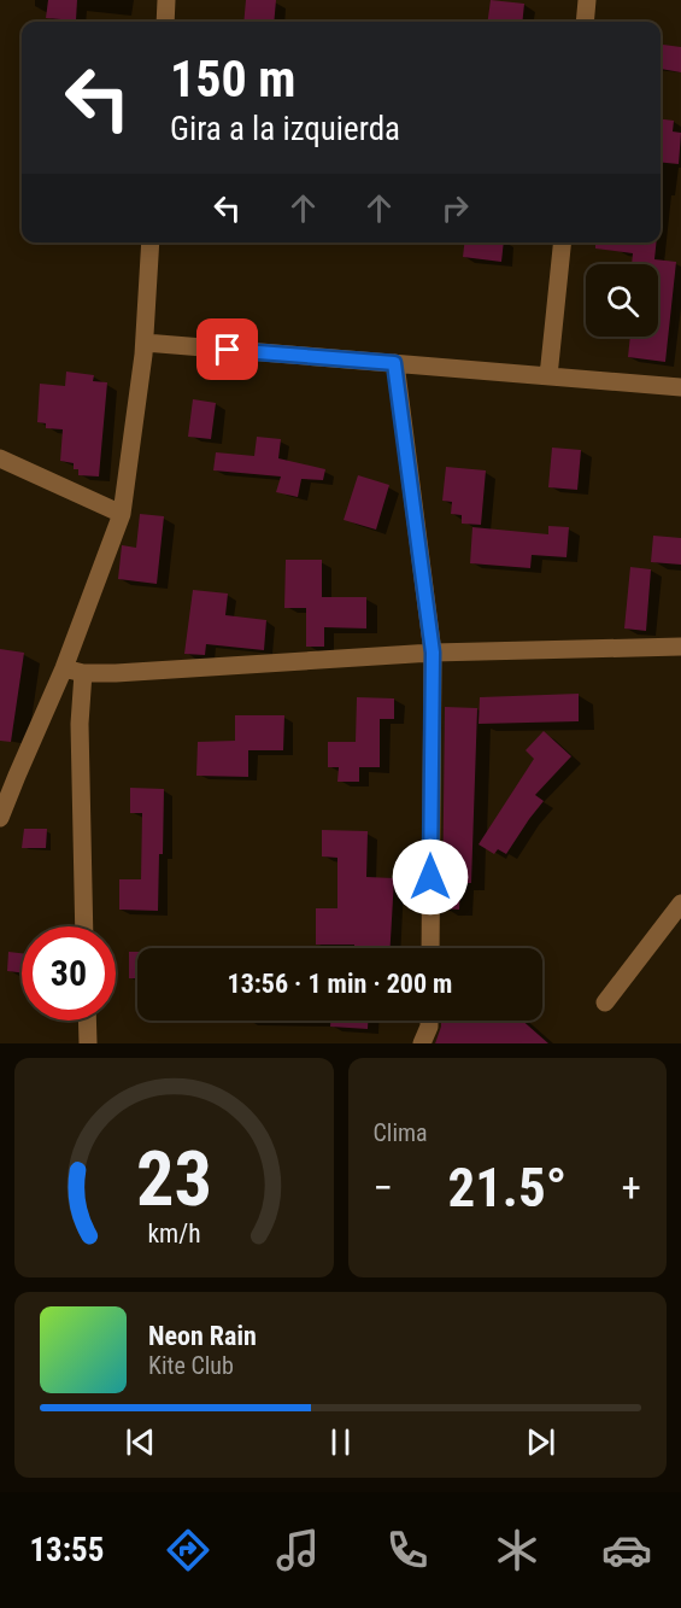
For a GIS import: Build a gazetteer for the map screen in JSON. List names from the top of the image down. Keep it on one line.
{"page":{"turn":["150 m","Gira a la izquierda"],"limit":"30","trip":"13:56 · 1 min · 200 m","tile":"Clima","heat":["−","21.5°","+"],"song":["Neon Rain","Kite Club"],"tabs":"13:55","gauge":["23","km/h"]}}
